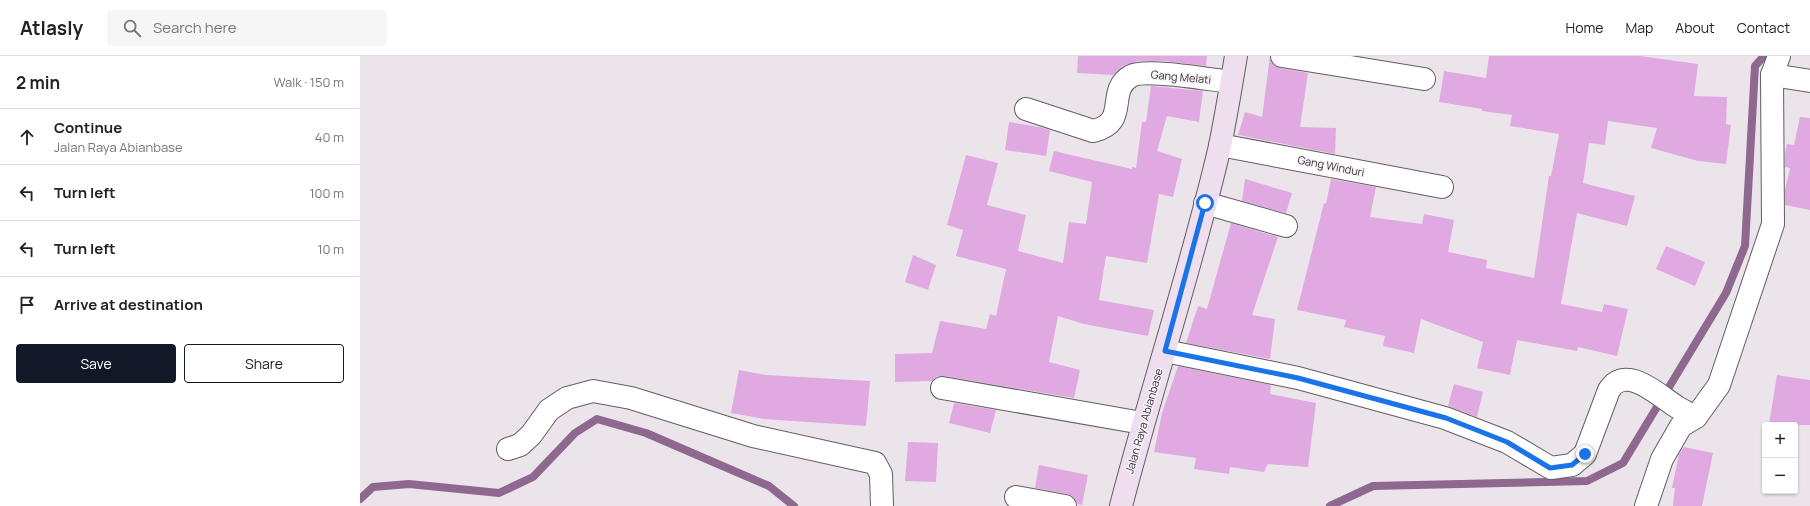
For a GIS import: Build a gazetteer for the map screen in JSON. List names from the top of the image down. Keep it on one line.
{"streets":{"main road":["Jalan Raya Abianbase"],"street":["Gang Melati","Gang Winduri"]},"crossings":[["Gang Melati","Jalan Raya Abianbase"],["Gang Winduri","Jalan Raya Abianbase"]],"page":{"header":"Atlasly","search":"Search here","nav":["Home","Map","About","Contact"],"heading":["2 min","Walk · 150 m"],"list":[["Continue","Jalan Raya Abianbase","40 m"],["Turn left","100 m"],["Turn left","10 m"],"Arrive at destination"],"buttons":["Save","Share"],"map_buttons":["+","−"]}}
